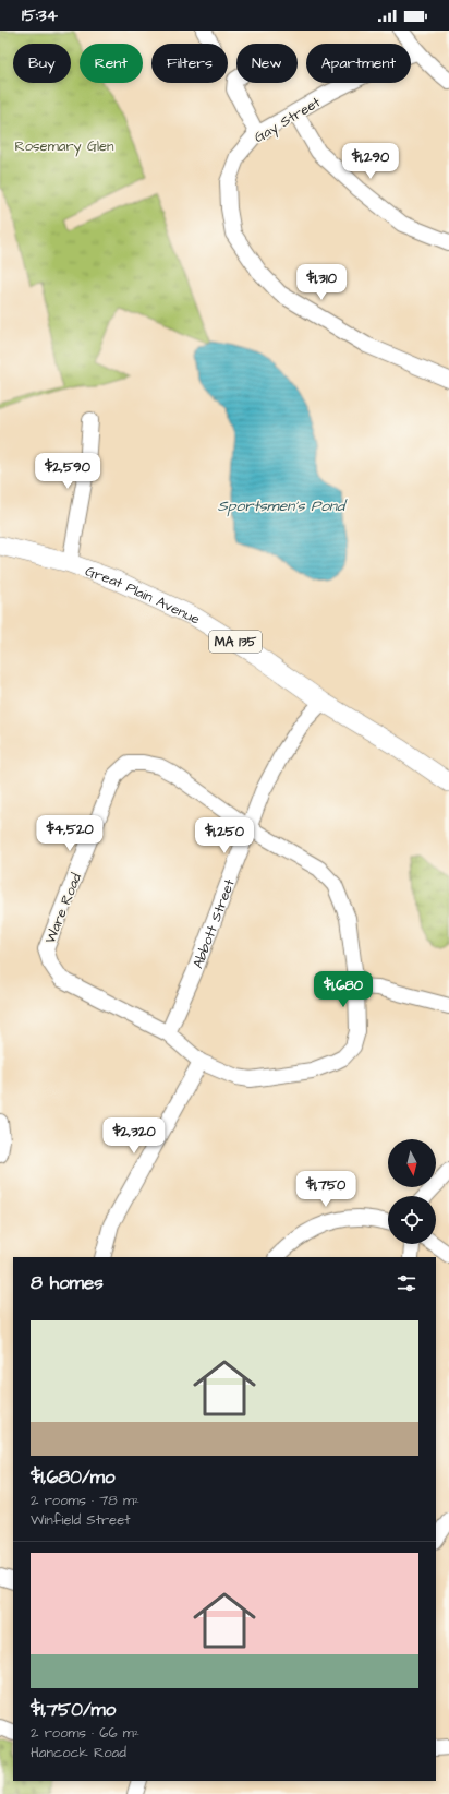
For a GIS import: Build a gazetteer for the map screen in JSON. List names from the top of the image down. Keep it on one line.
{"streets":{"main road":["Great Plain Avenue","MA 135"],"street":["Gay Street","Ware Road","Abbott Street"]},"crossings":[["Great Plain Avenue","Abbott Street"],["Ware Road","Abbott Street"]],"water":["Sportsmen's Pond"],"parks":["Rosemary Glen"],"north":"bottom","page":{"status":"15:34","chip":["Buy","Rent","Filters","New","Apartment"],"price":["$1,290","$1,310","$2,590","$4,520","$1,250","$1,680","$2,320","$1,750"],"heading":"8 homes","list":[{"name":"$1,680/mo","note":"2 rooms · 78 m² · Winfield Street"},{"name":"$1,750/mo","note":"2 rooms · 66 m² · Hancock Road"}]}}
